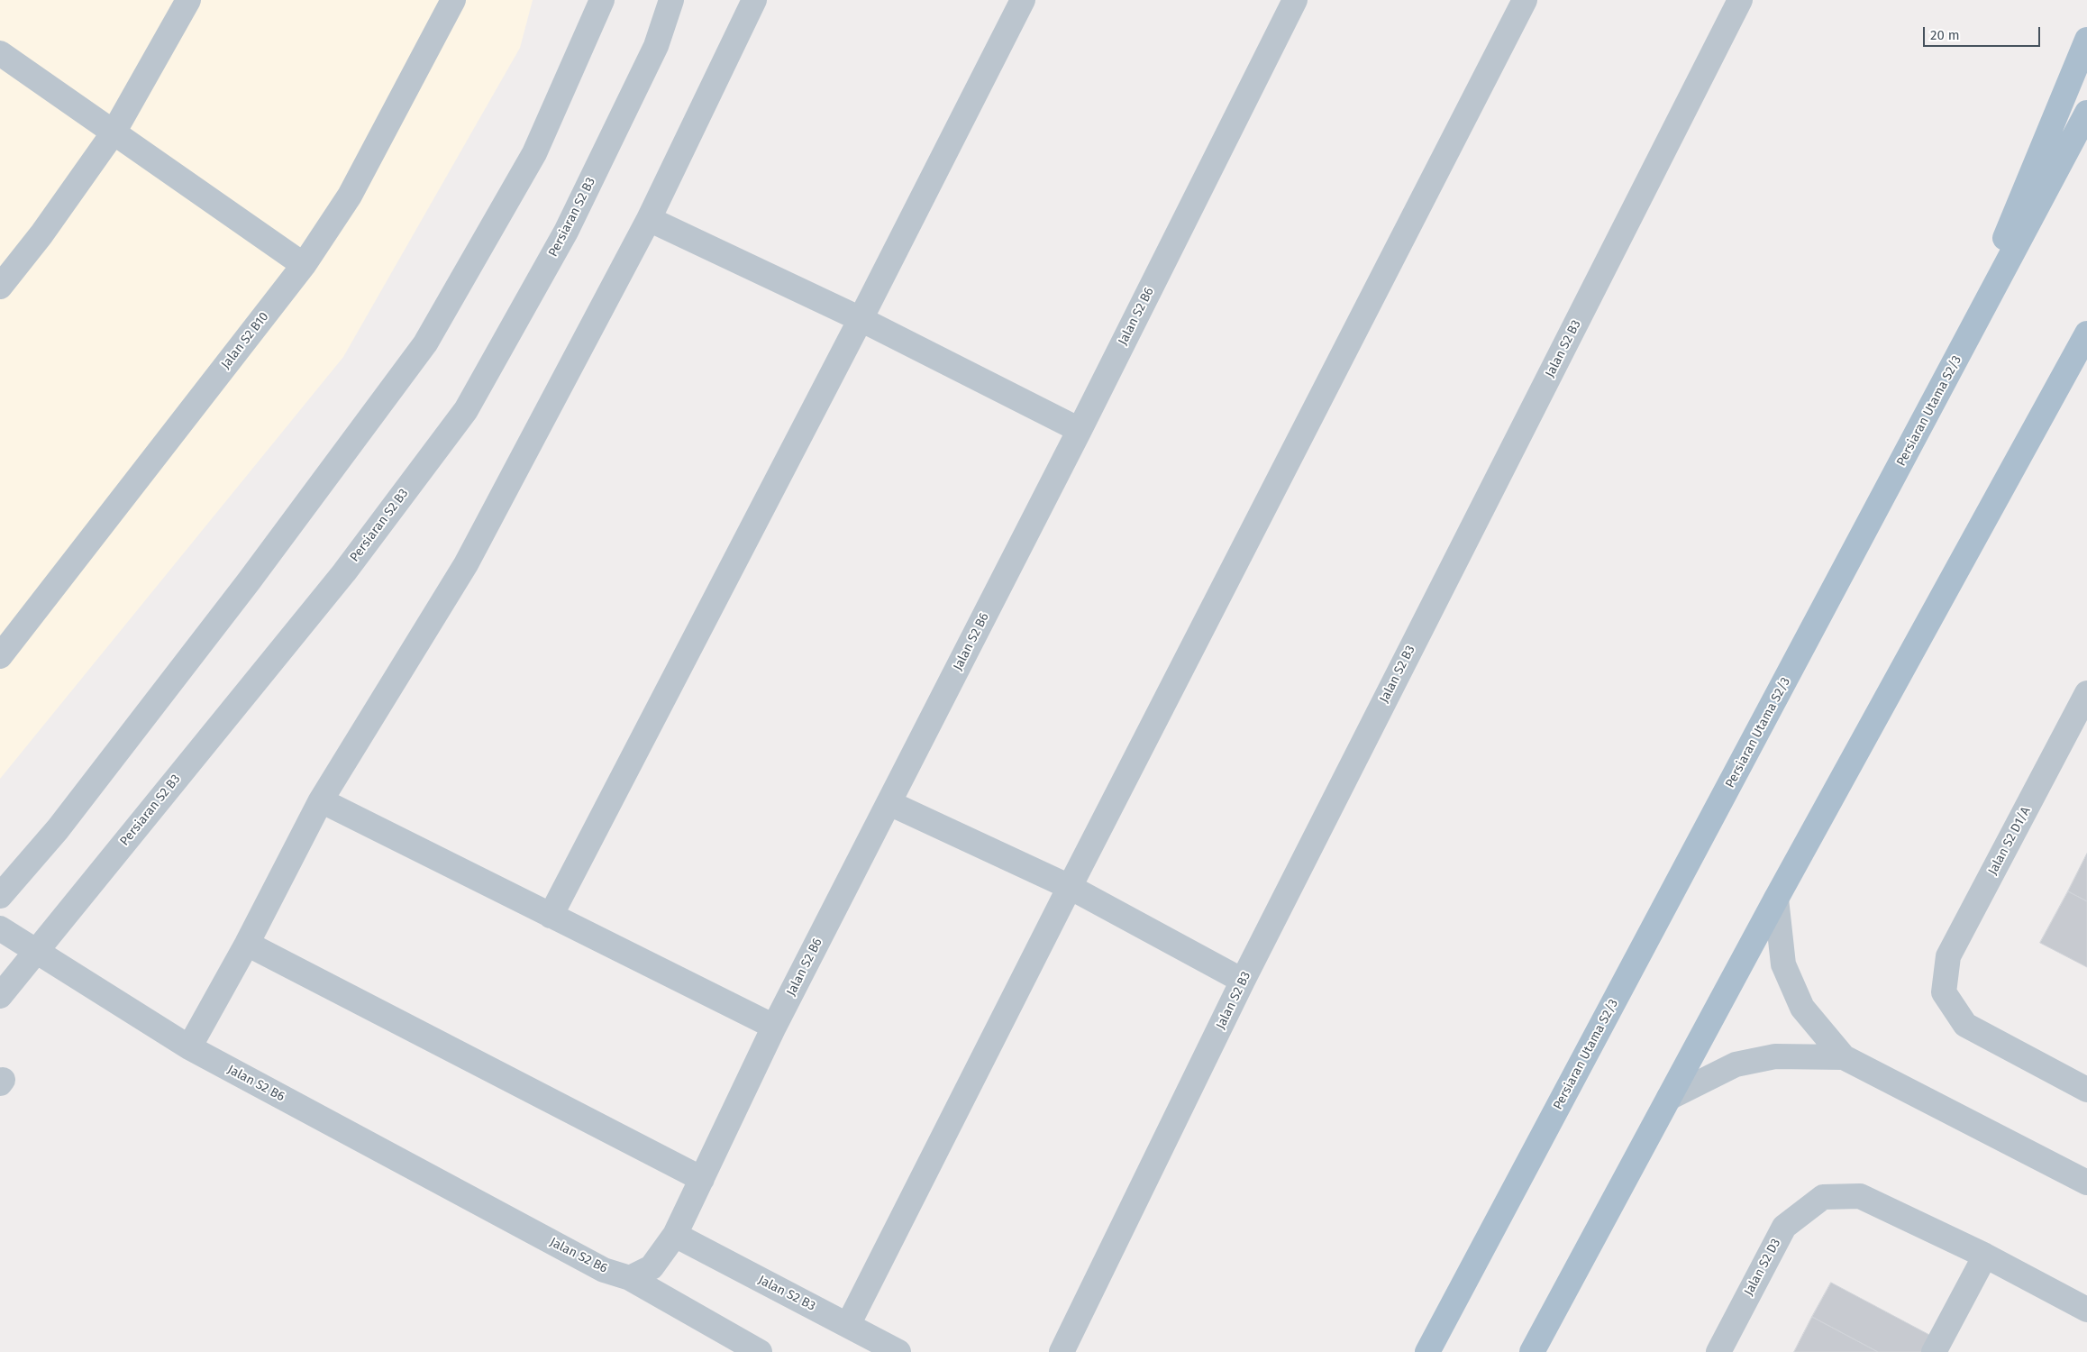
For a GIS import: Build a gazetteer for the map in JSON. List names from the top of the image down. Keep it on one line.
{"streets":{"main road":["Persiaran Utama S2/3"],"street":["Persiaran S2 B3","Jalan S2 B6","Jalan S2 B10","Jalan S2 B3","Jalan S2 D1/A","Jalan S2 D3"]},"crossings":[["Persiaran S2 B3","Jalan S2 B6"],["Jalan S2 B6","Jalan S2 B3"]],"scale_bar":"20 m"}
